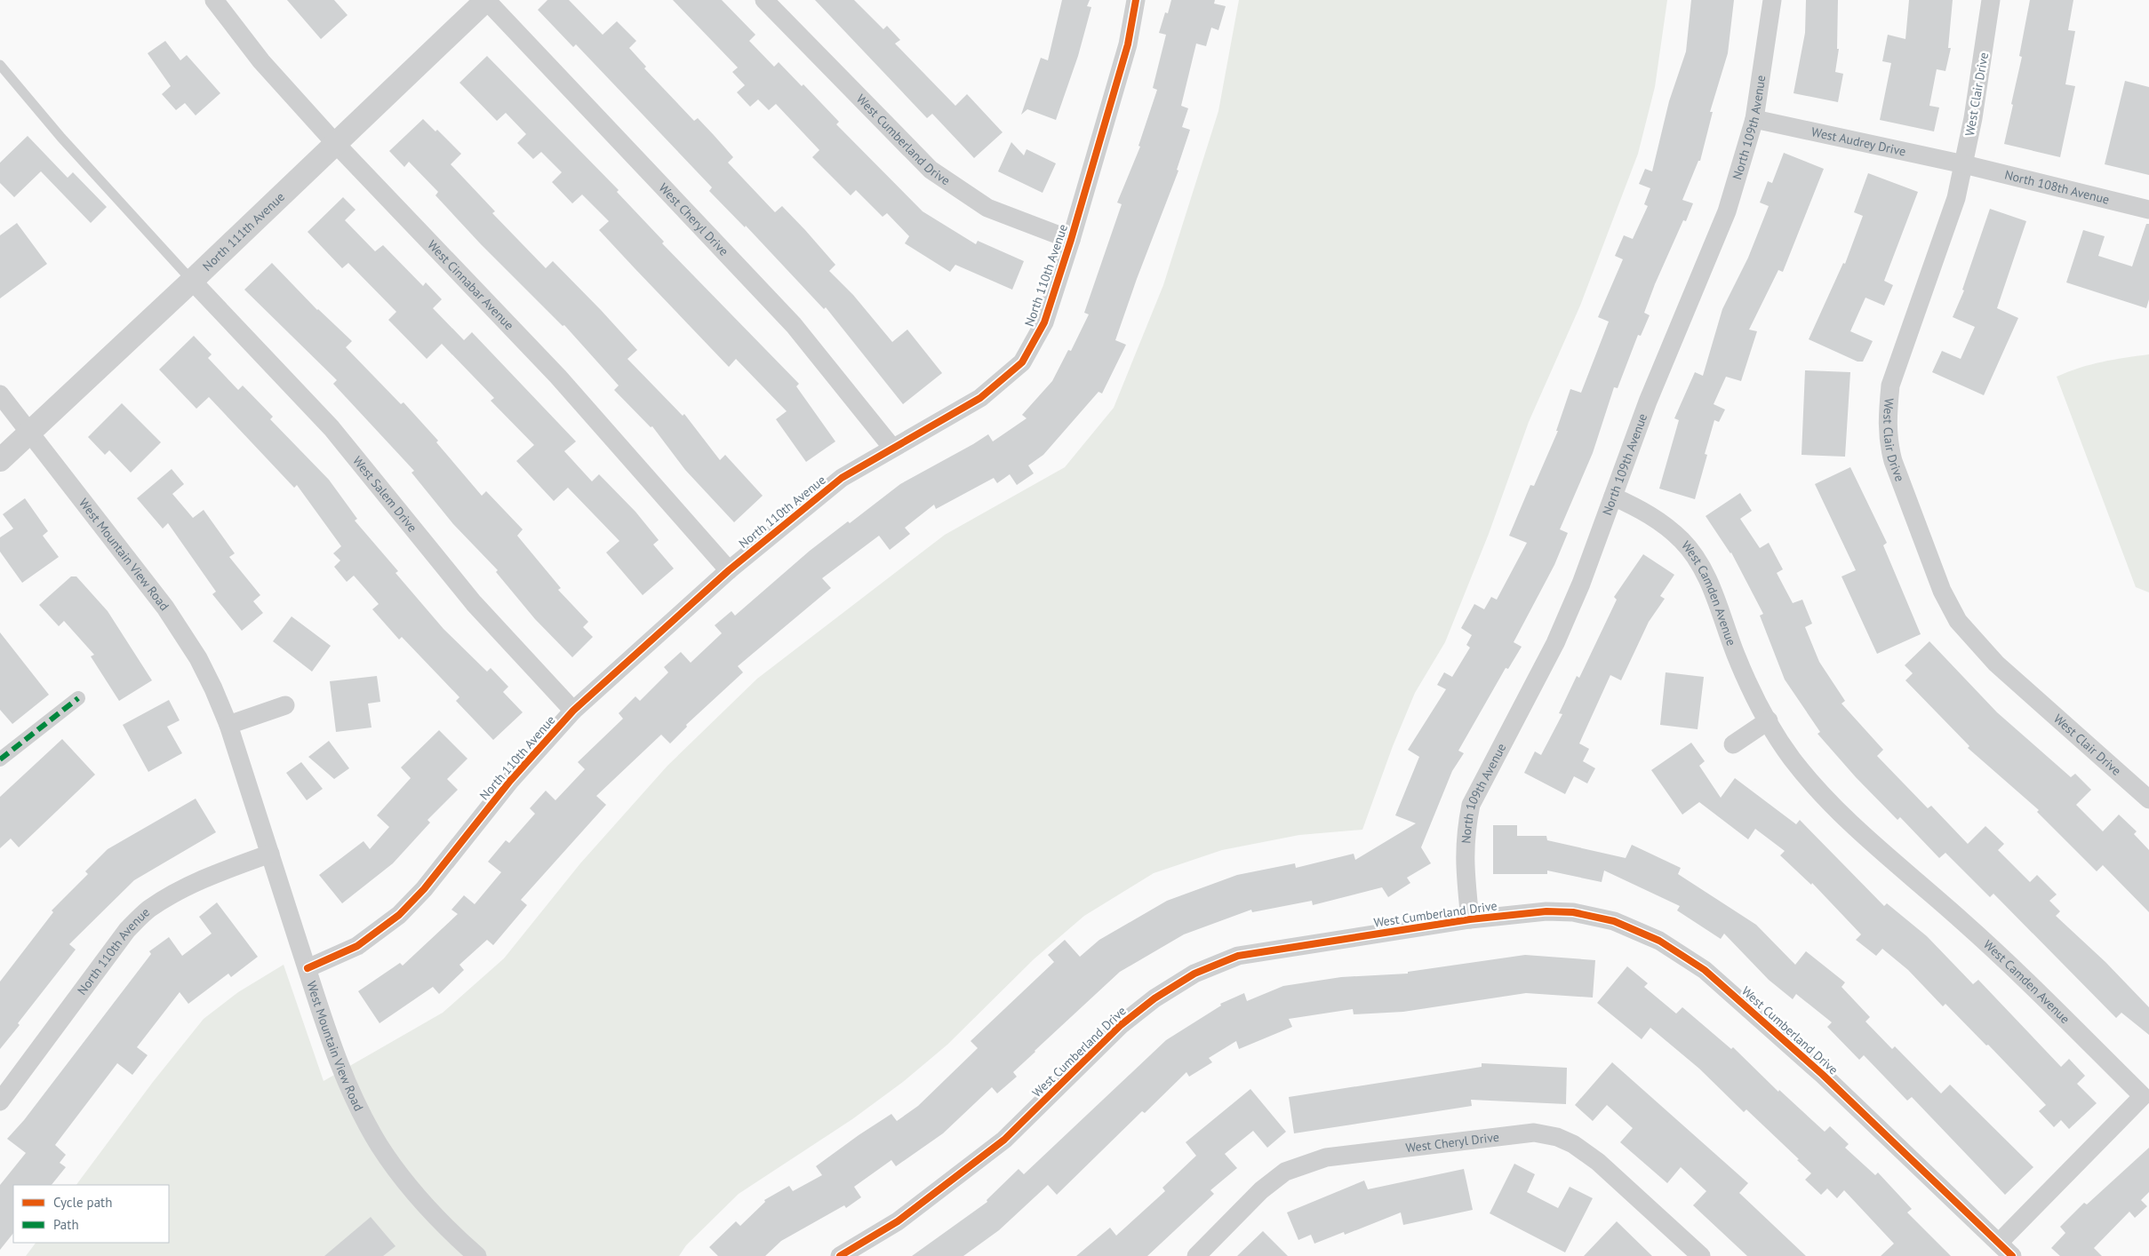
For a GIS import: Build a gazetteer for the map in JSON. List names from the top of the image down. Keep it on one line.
{"streets":{"street":["West Clair Drive","North 109th Avenue","West Cumberland Drive","West Audrey Drive","North 108th Avenue","West Cheryl Drive","North 111th Avenue","North 110th Avenue","West Cinnabar Avenue","West Salem Drive","West Mountain View Road","West Camden Avenue"]},"crossings":[["West Clair Drive","West Audrey Drive"],["West Clair Drive","North 108th Avenue"],["North 109th Avenue","West Cumberland Drive"],["North 109th Avenue","West Audrey Drive"],["North 109th Avenue","West Camden Avenue"],["West Cumberland Drive","North 110th Avenue"],["West Cumberland Drive","West Camden Avenue"],["West Audrey Drive","North 108th Avenue"],["West Cheryl Drive","North 111th Avenue"],["West Cheryl Drive","North 110th Avenue"],["North 111th Avenue","West Cinnabar Avenue"],["North 111th Avenue","West Salem Drive"],["North 111th Avenue","West Mountain View Road"],["North 110th Avenue","West Cinnabar Avenue"],["North 110th Avenue","West Salem Drive"],["North 110th Avenue","West Mountain View Road"]],"legend":["Cycle path","Path"]}
